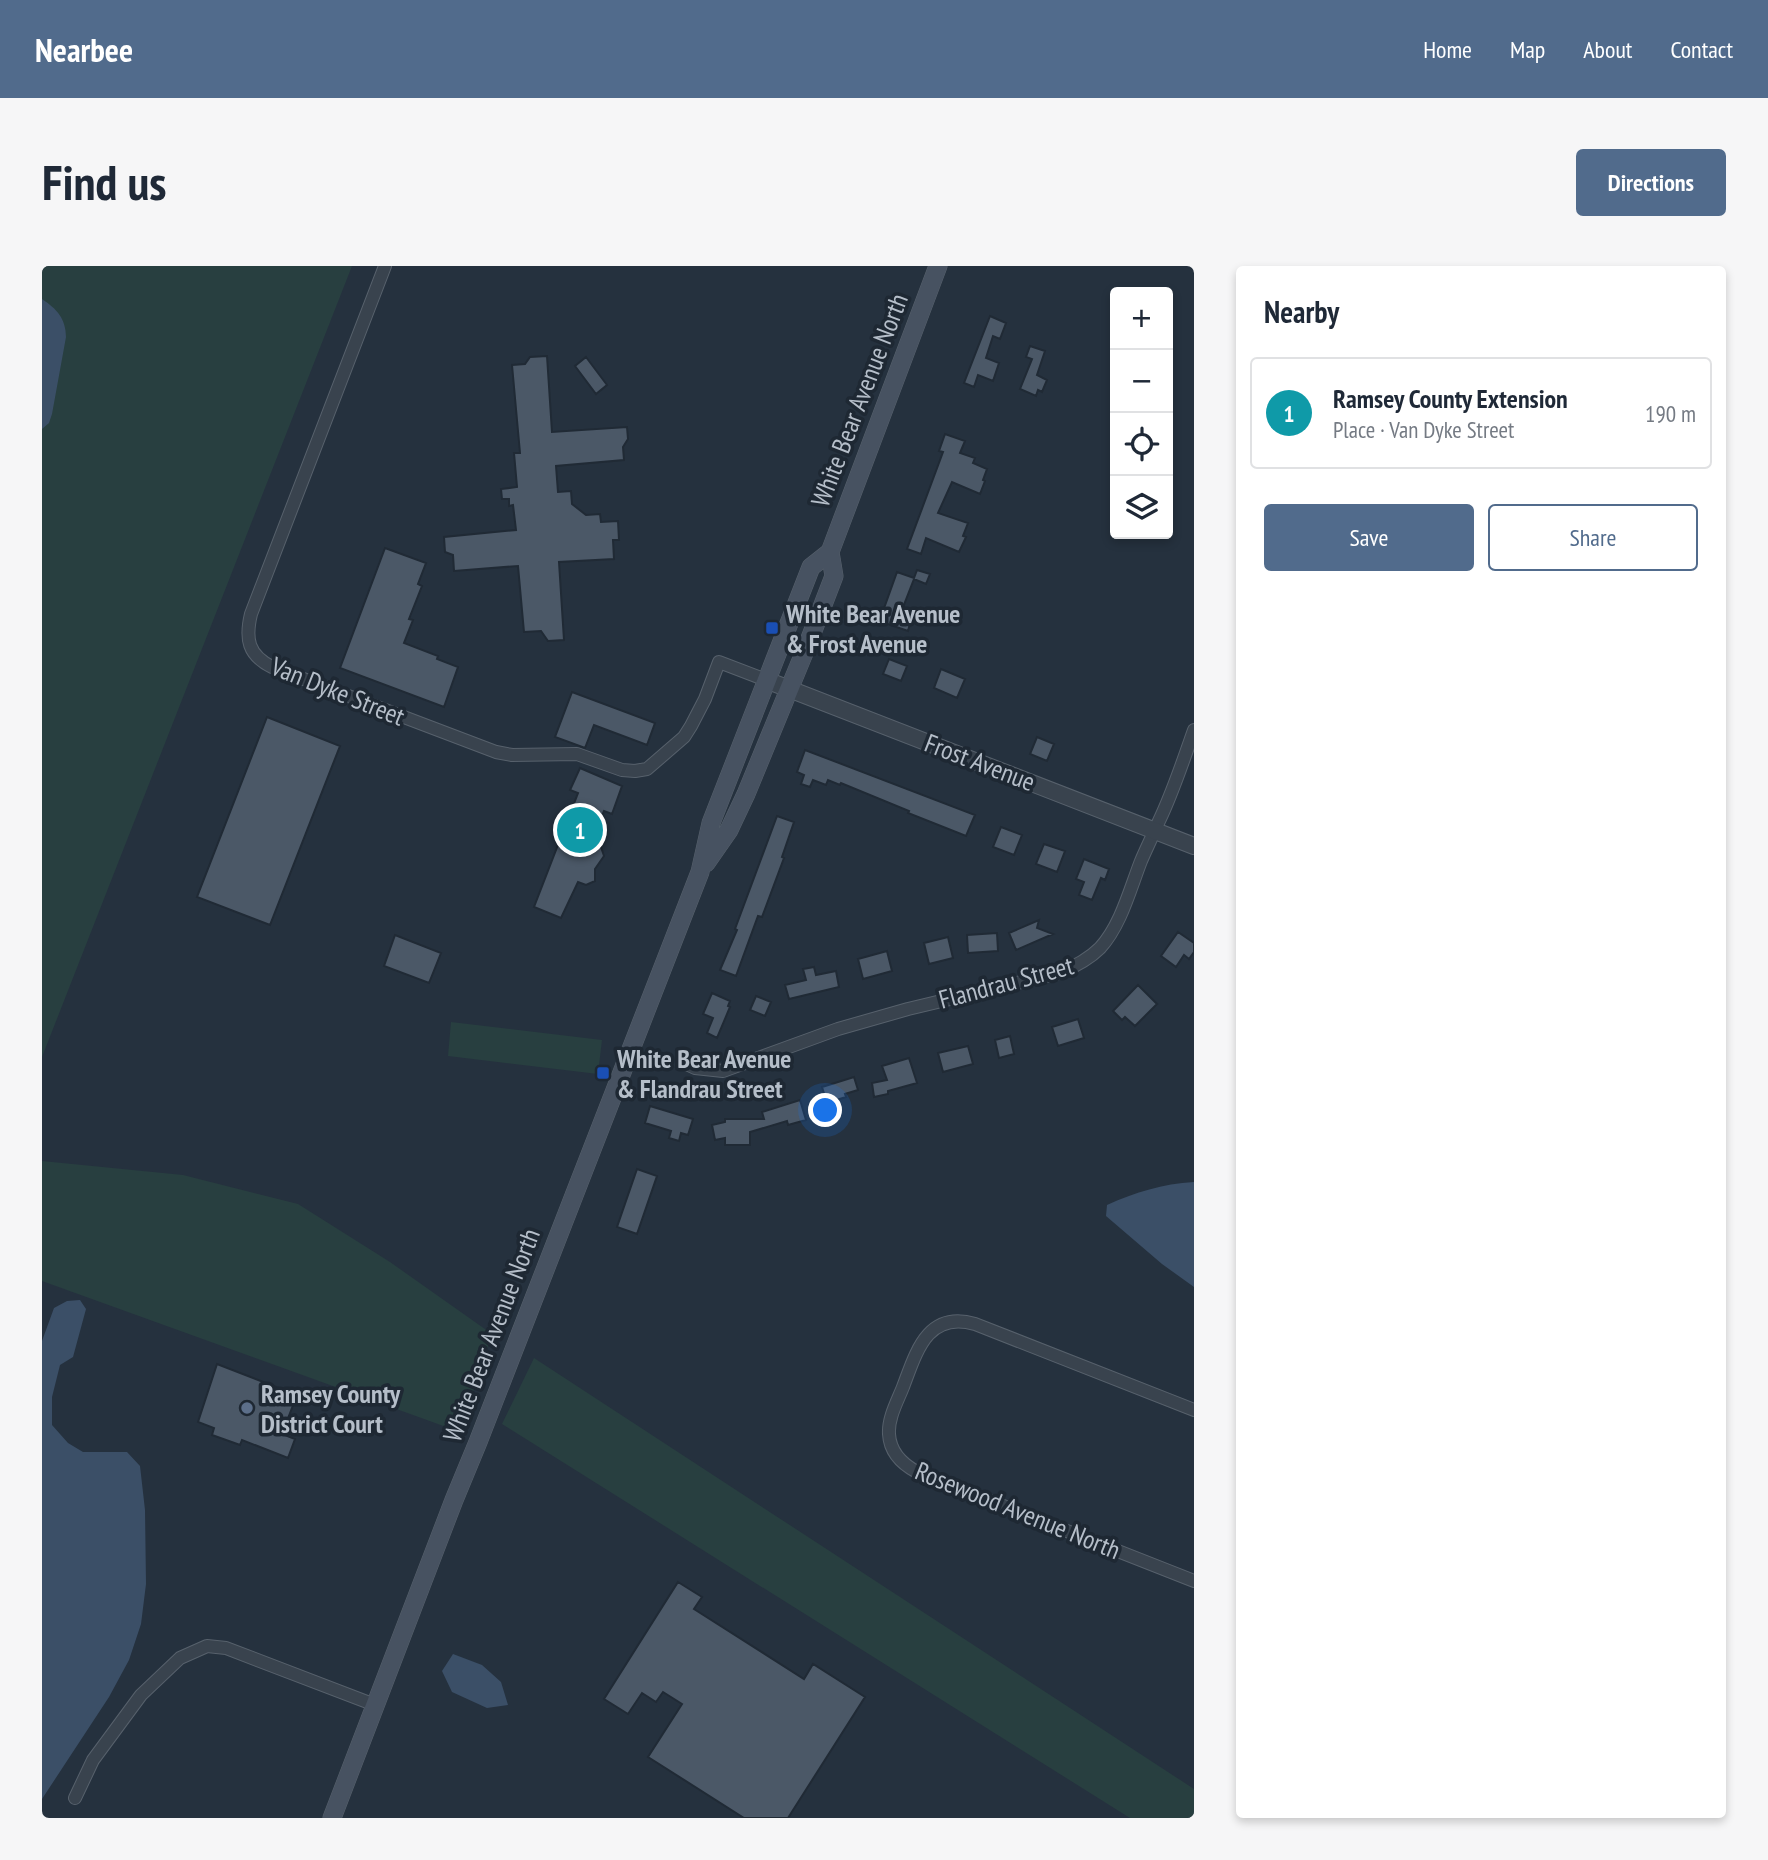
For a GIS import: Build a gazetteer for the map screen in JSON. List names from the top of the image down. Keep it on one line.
{"streets":{"main road":["White Bear Avenue North"],"street":["Van Dyke Street","Frost Avenue","Flandrau Street","Rosewood Avenue North"]},"crossings":[["White Bear Avenue North","Van Dyke Street"],["White Bear Avenue North","Frost Avenue"],["Van Dyke Street","Frost Avenue"],["Frost Avenue","Flandrau Street"]],"places":{"transit":["White Bear Avenue & Frost Avenue","White Bear Avenue & Flandrau Street"],"other":["Ramsey County District Court"]},"page":{"header":"Nearbee","nav":["Home","Map","About","Contact"],"buttons":["Directions",["Save","Share"]],"title":"Find us","heading":"Nearby","map_buttons":["+","−"],"list":[{"mark":"1","name":"Ramsey County Extension","note":"Place · Van Dyke Street","value":"190 m"}],"pins":"1"}}
